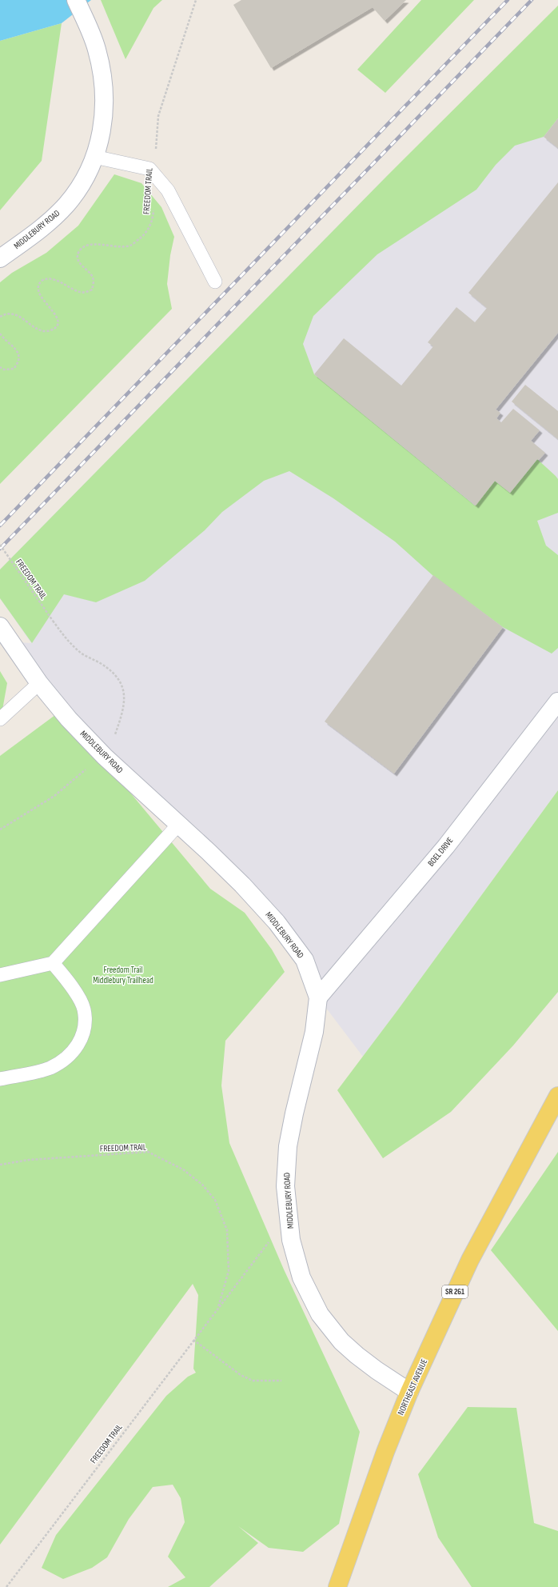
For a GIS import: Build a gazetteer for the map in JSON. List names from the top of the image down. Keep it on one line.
{"streets":{"main road":["SR 261","NORTHEAST AVENUE"],"street":["MIDDLEBURY ROAD","BOEL DRIVE"],"path":["FREEDOM TRAIL"]},"crossings":[["FREEDOM TRAIL","MIDDLEBURY ROAD"],["MIDDLEBURY ROAD","BOEL DRIVE"],["MIDDLEBURY ROAD","NORTHEAST AVENUE"]],"parks":["Freedom Trail Middlebury Trailhead"]}
